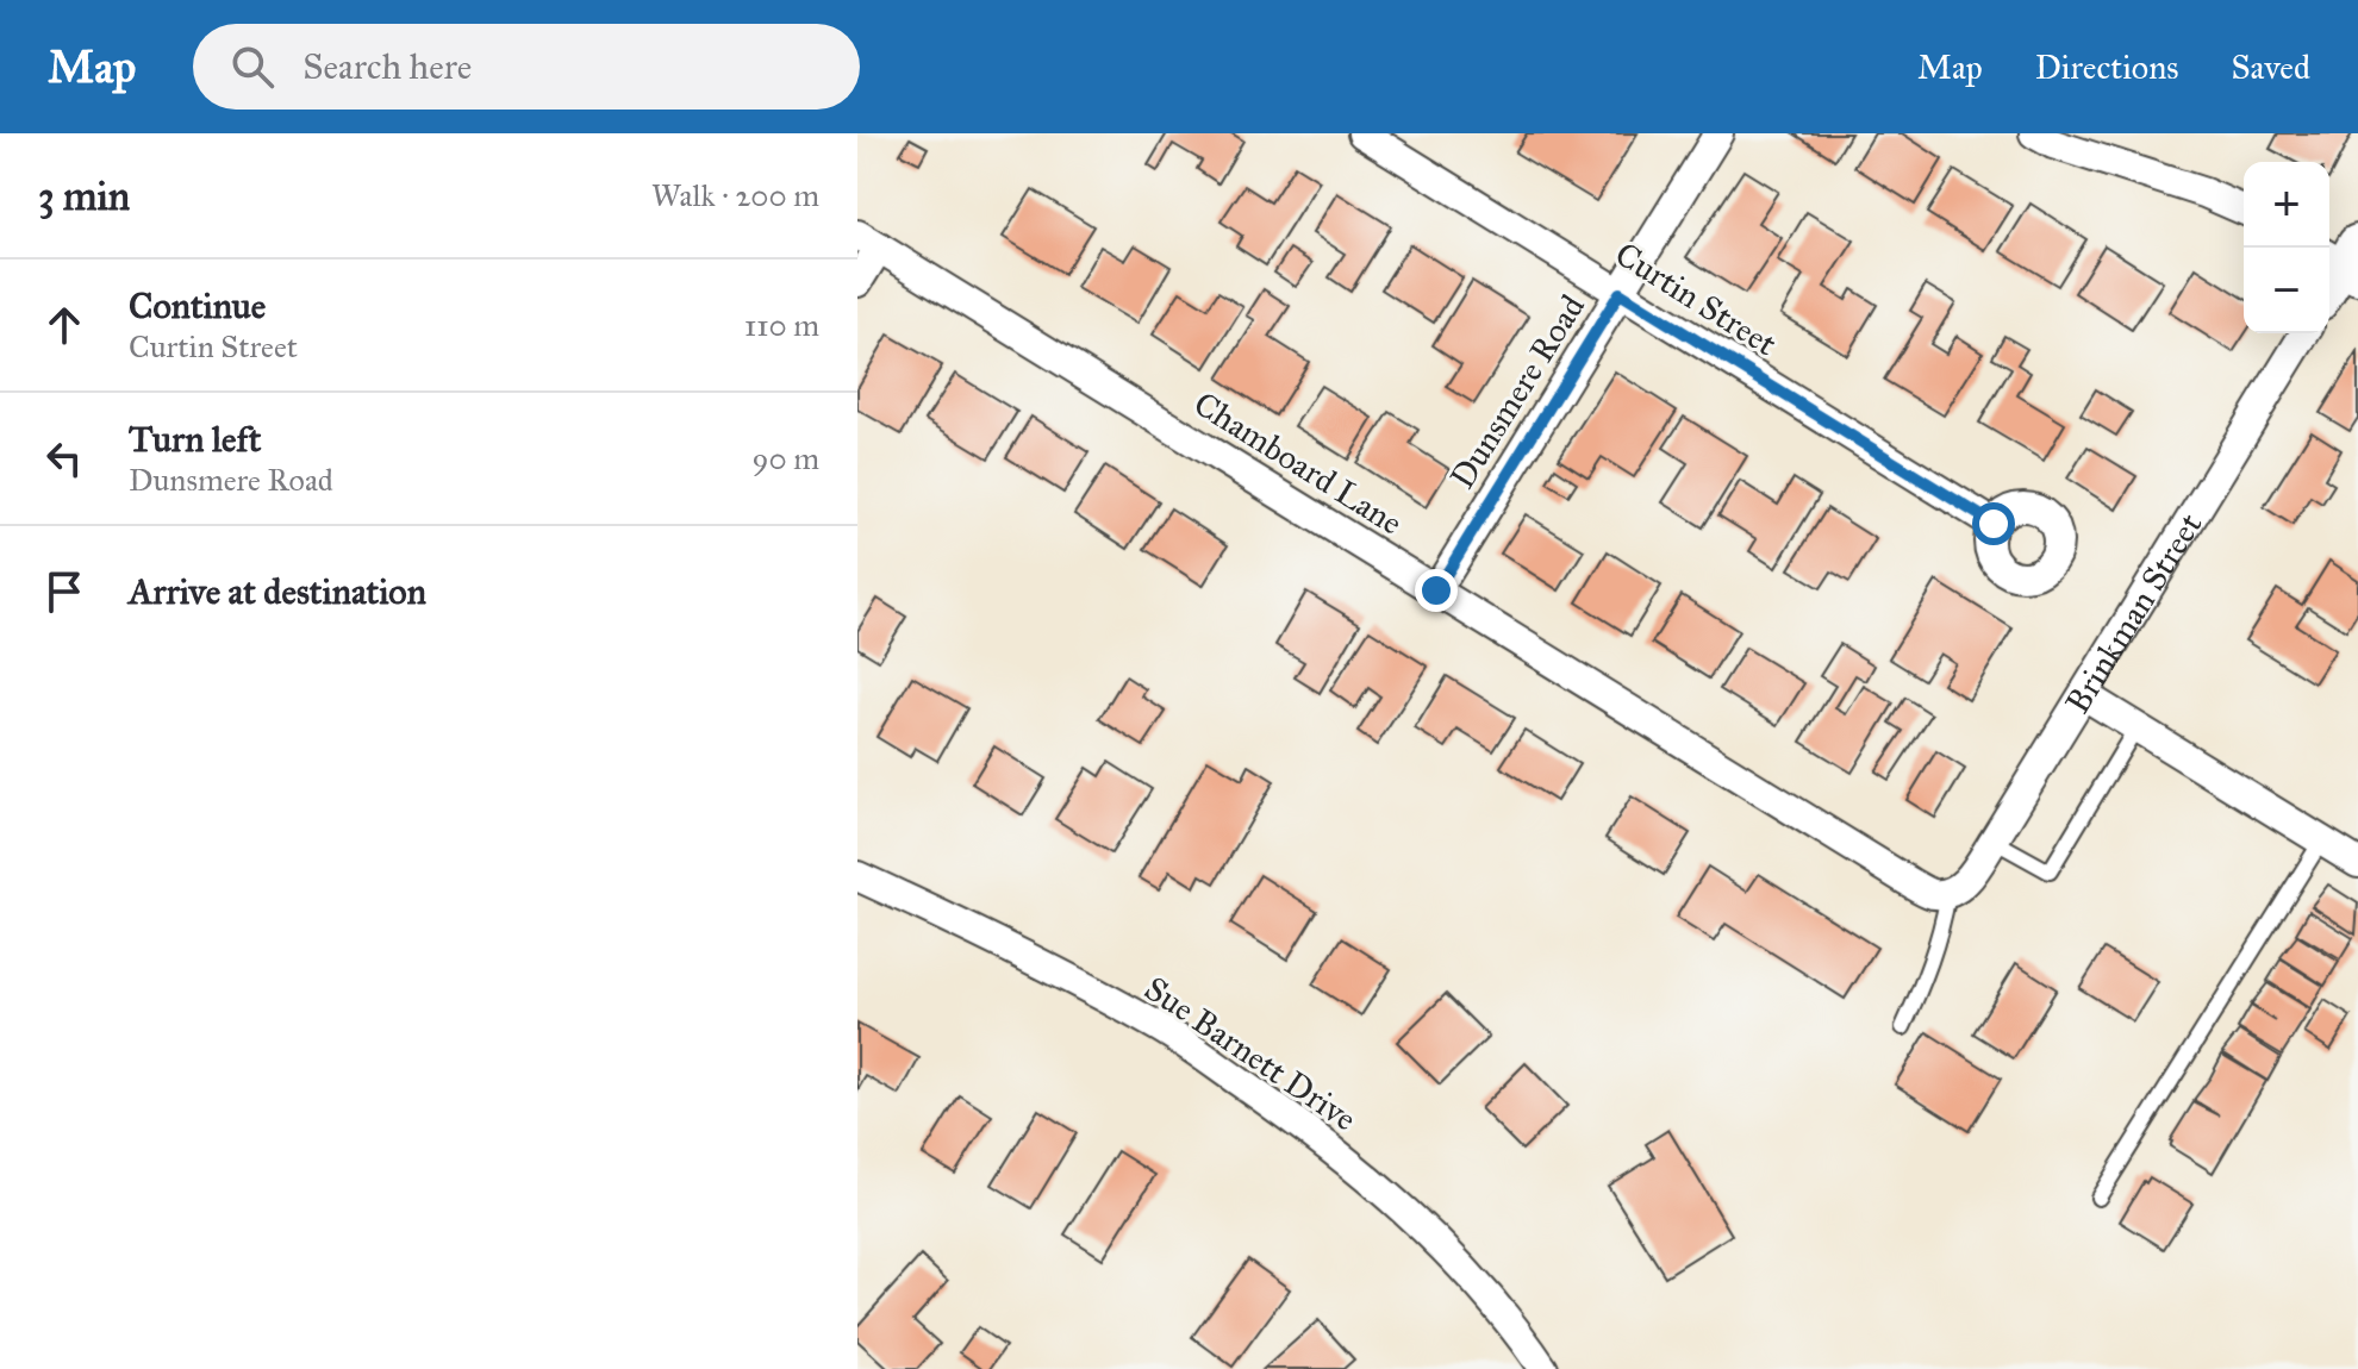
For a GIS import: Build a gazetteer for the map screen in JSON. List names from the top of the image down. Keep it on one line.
{"streets":{"street":["Curtin Street","Dunsmere Road","Chamboard Lane","Brinkman Street","Sue Barnett Drive"]},"crossings":[["Curtin Street","Dunsmere Road"],["Dunsmere Road","Chamboard Lane"],["Chamboard Lane","Brinkman Street"]],"page":{"header":"Map","search":"Search here","nav":["Map","Directions","Saved"],"heading":["3 min","Walk · 200 m"],"map_buttons":["+","−"],"list":[["Continue","Curtin Street","110 m"],["Turn left","Dunsmere Road","90 m"],"Arrive at destination"]}}
